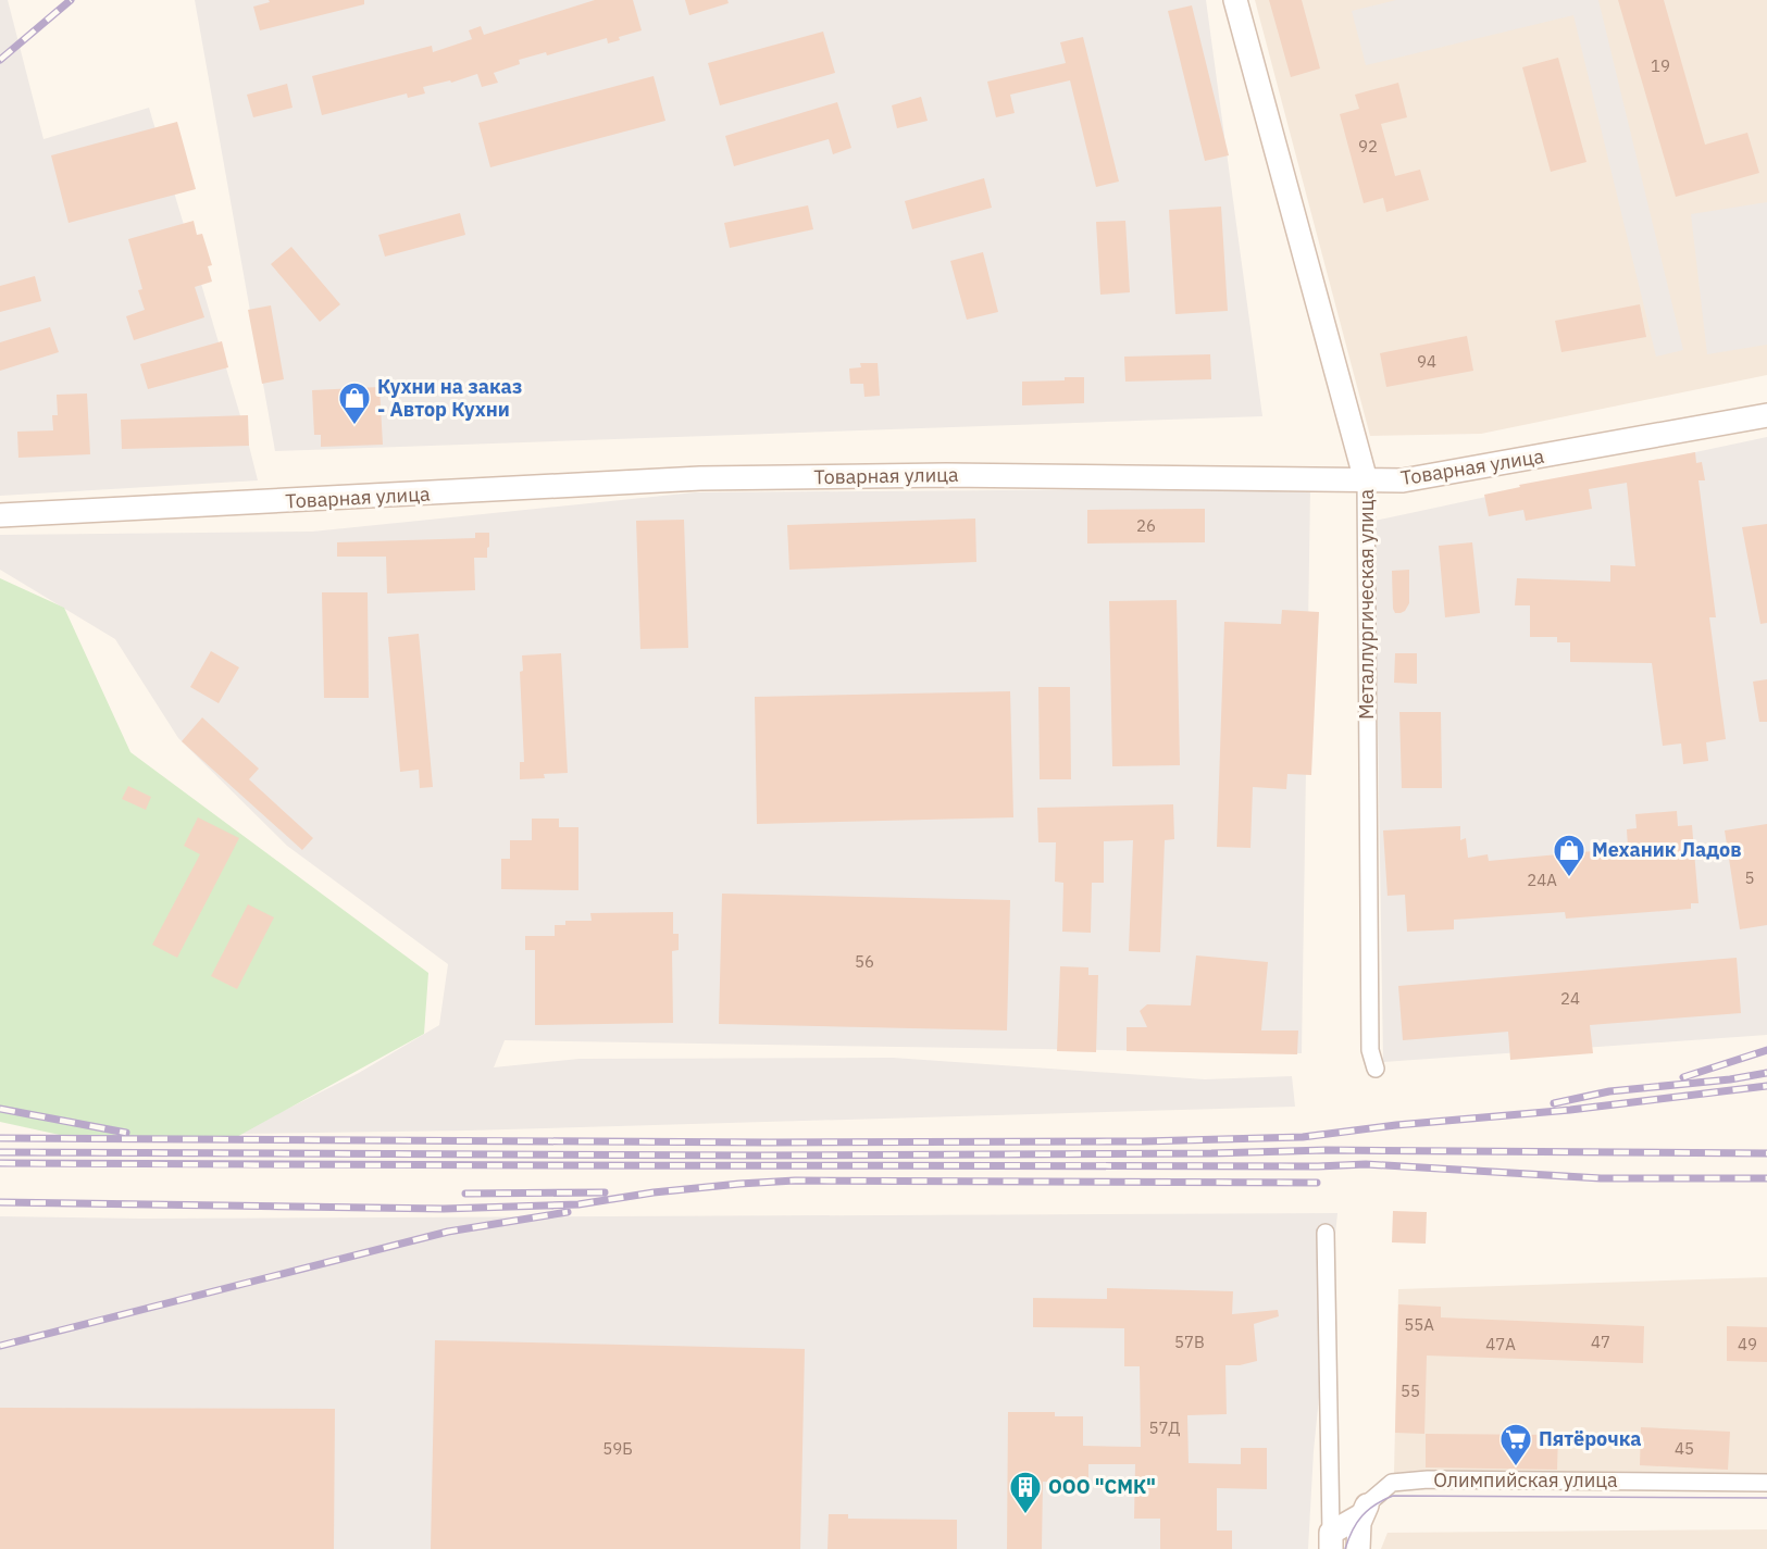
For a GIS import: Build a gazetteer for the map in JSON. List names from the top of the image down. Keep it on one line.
{"streets":{"street":["Товарная улица","Металлургическая улица","Олимпийская улица"]},"crossings":[["Товарная улица","Металлургическая улица"]],"places":{"shop":["Кухни на заказ - Автор Кухни","Механик Ладов"],"supermarket":["Пятёрочка"],"building":["ООО \"СМК\""]},"house_numbers":["19","92","94","26","5","24А","56","24","55А","57В","47","47А","49","55","57Д","59Б","45"]}
